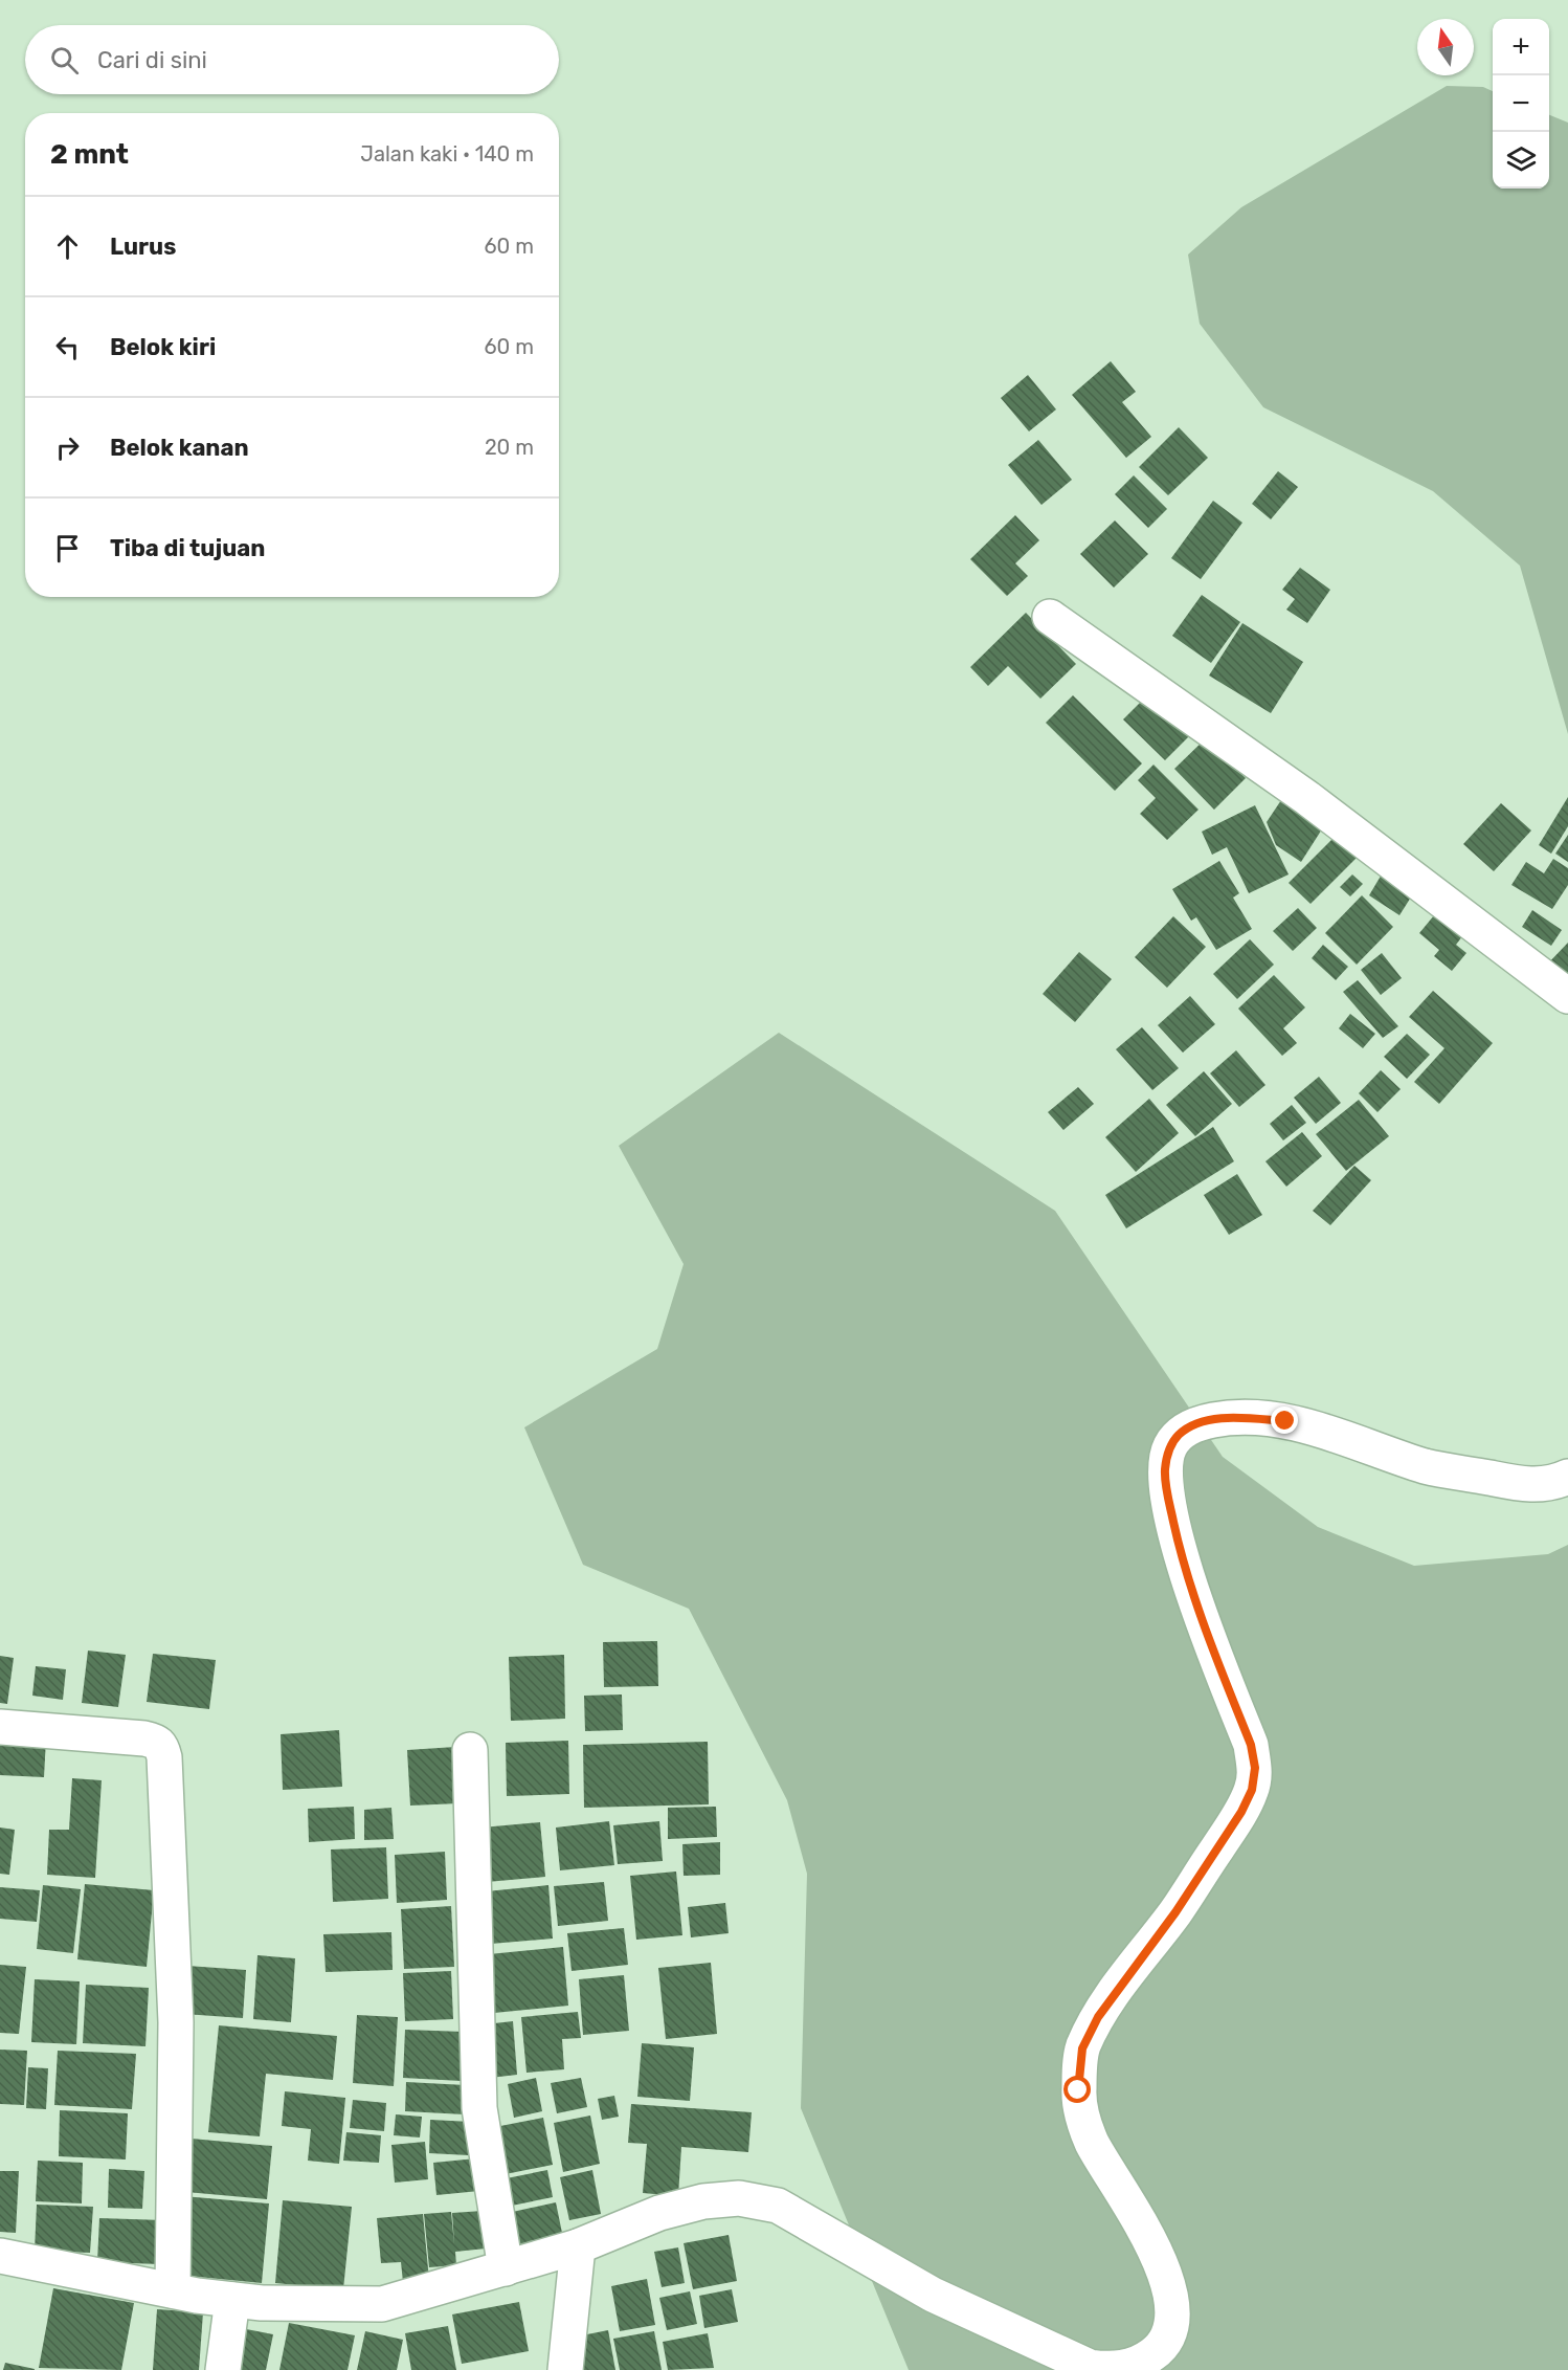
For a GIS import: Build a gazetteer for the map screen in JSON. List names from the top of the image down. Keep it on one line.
{"north":"top","page":{"map_buttons":["+","−"],"search":"Cari di sini","heading":["2 mnt","Jalan kaki · 140 m"],"list":[["Lurus","60 m"],["Belok kiri","60 m"],["Belok kanan","20 m"],"Tiba di tujuan"]}}
